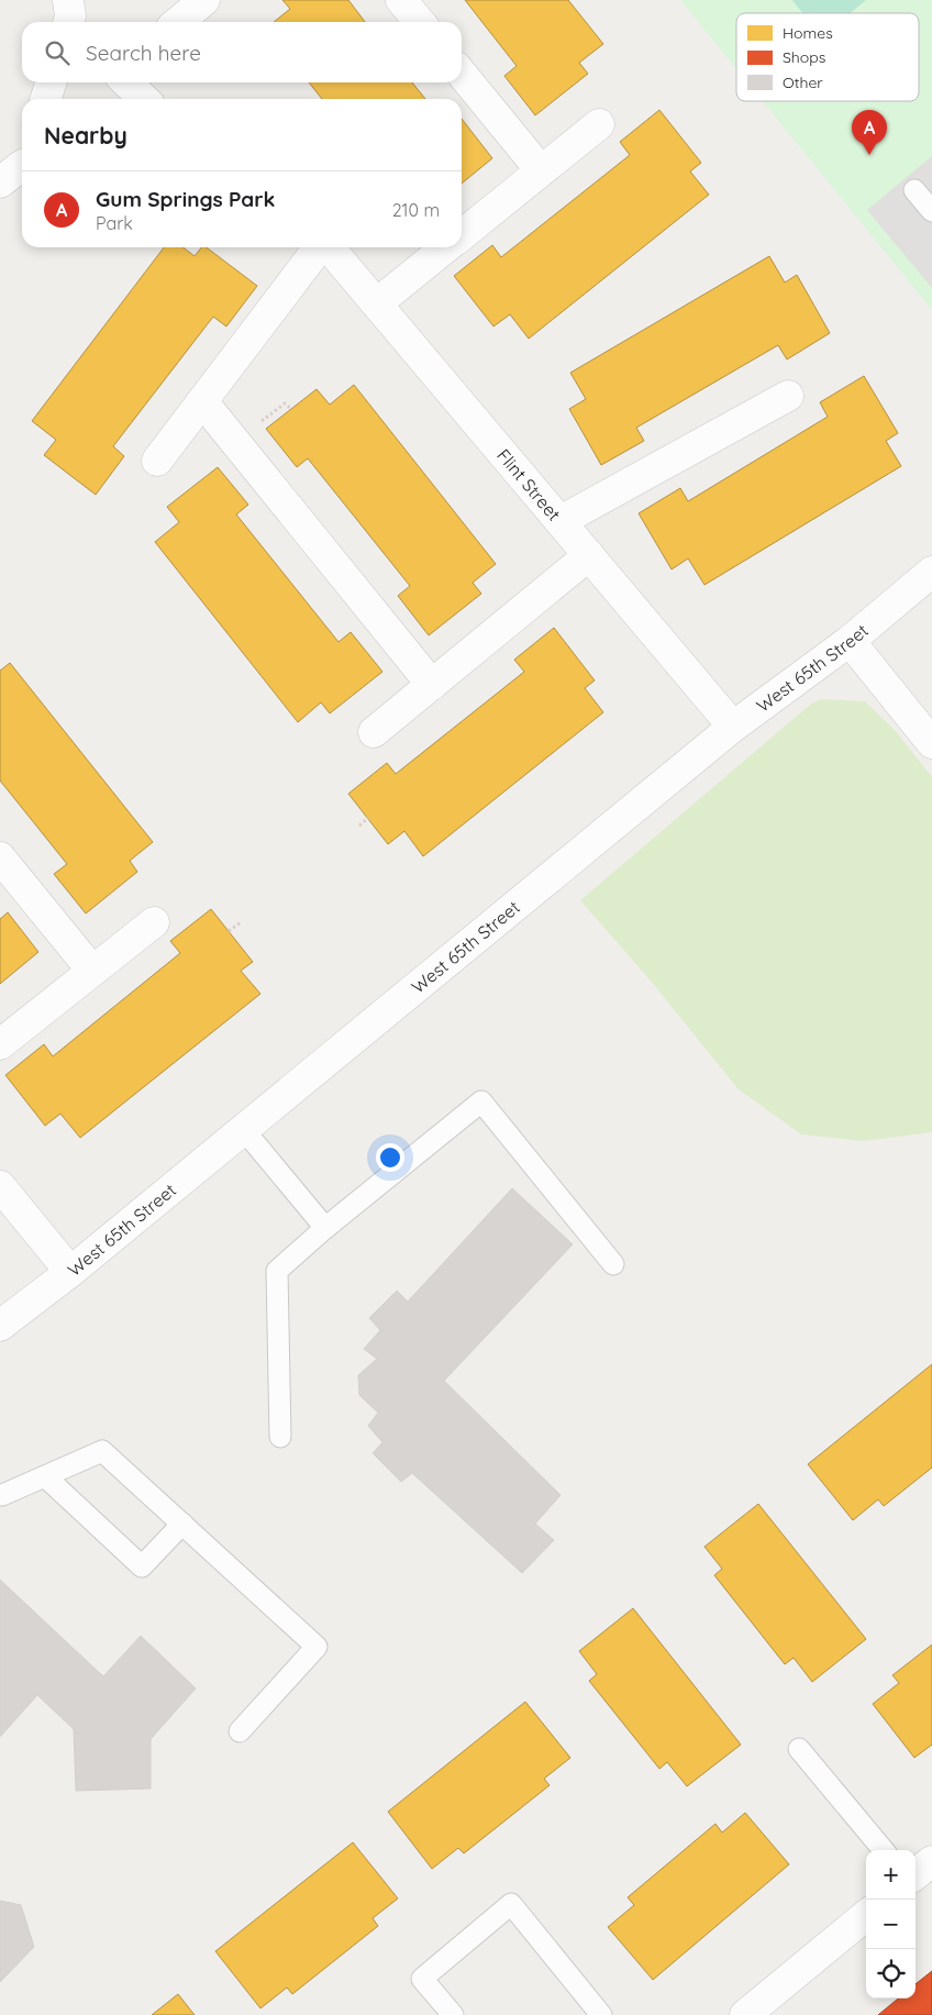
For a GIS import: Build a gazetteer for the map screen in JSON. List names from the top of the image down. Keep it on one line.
{"streets":{"street":["Flint Street","West 65th Street"]},"crossings":[["Flint Street","West 65th Street"]],"legend":["Homes","Shops","Other"],"page":{"search":"Search here","heading":"Nearby","pins":"A","list":[{"mark":"A","name":"Gum Springs Park","note":"Park","value":"210 m"}],"map_buttons":["+","−"]}}
